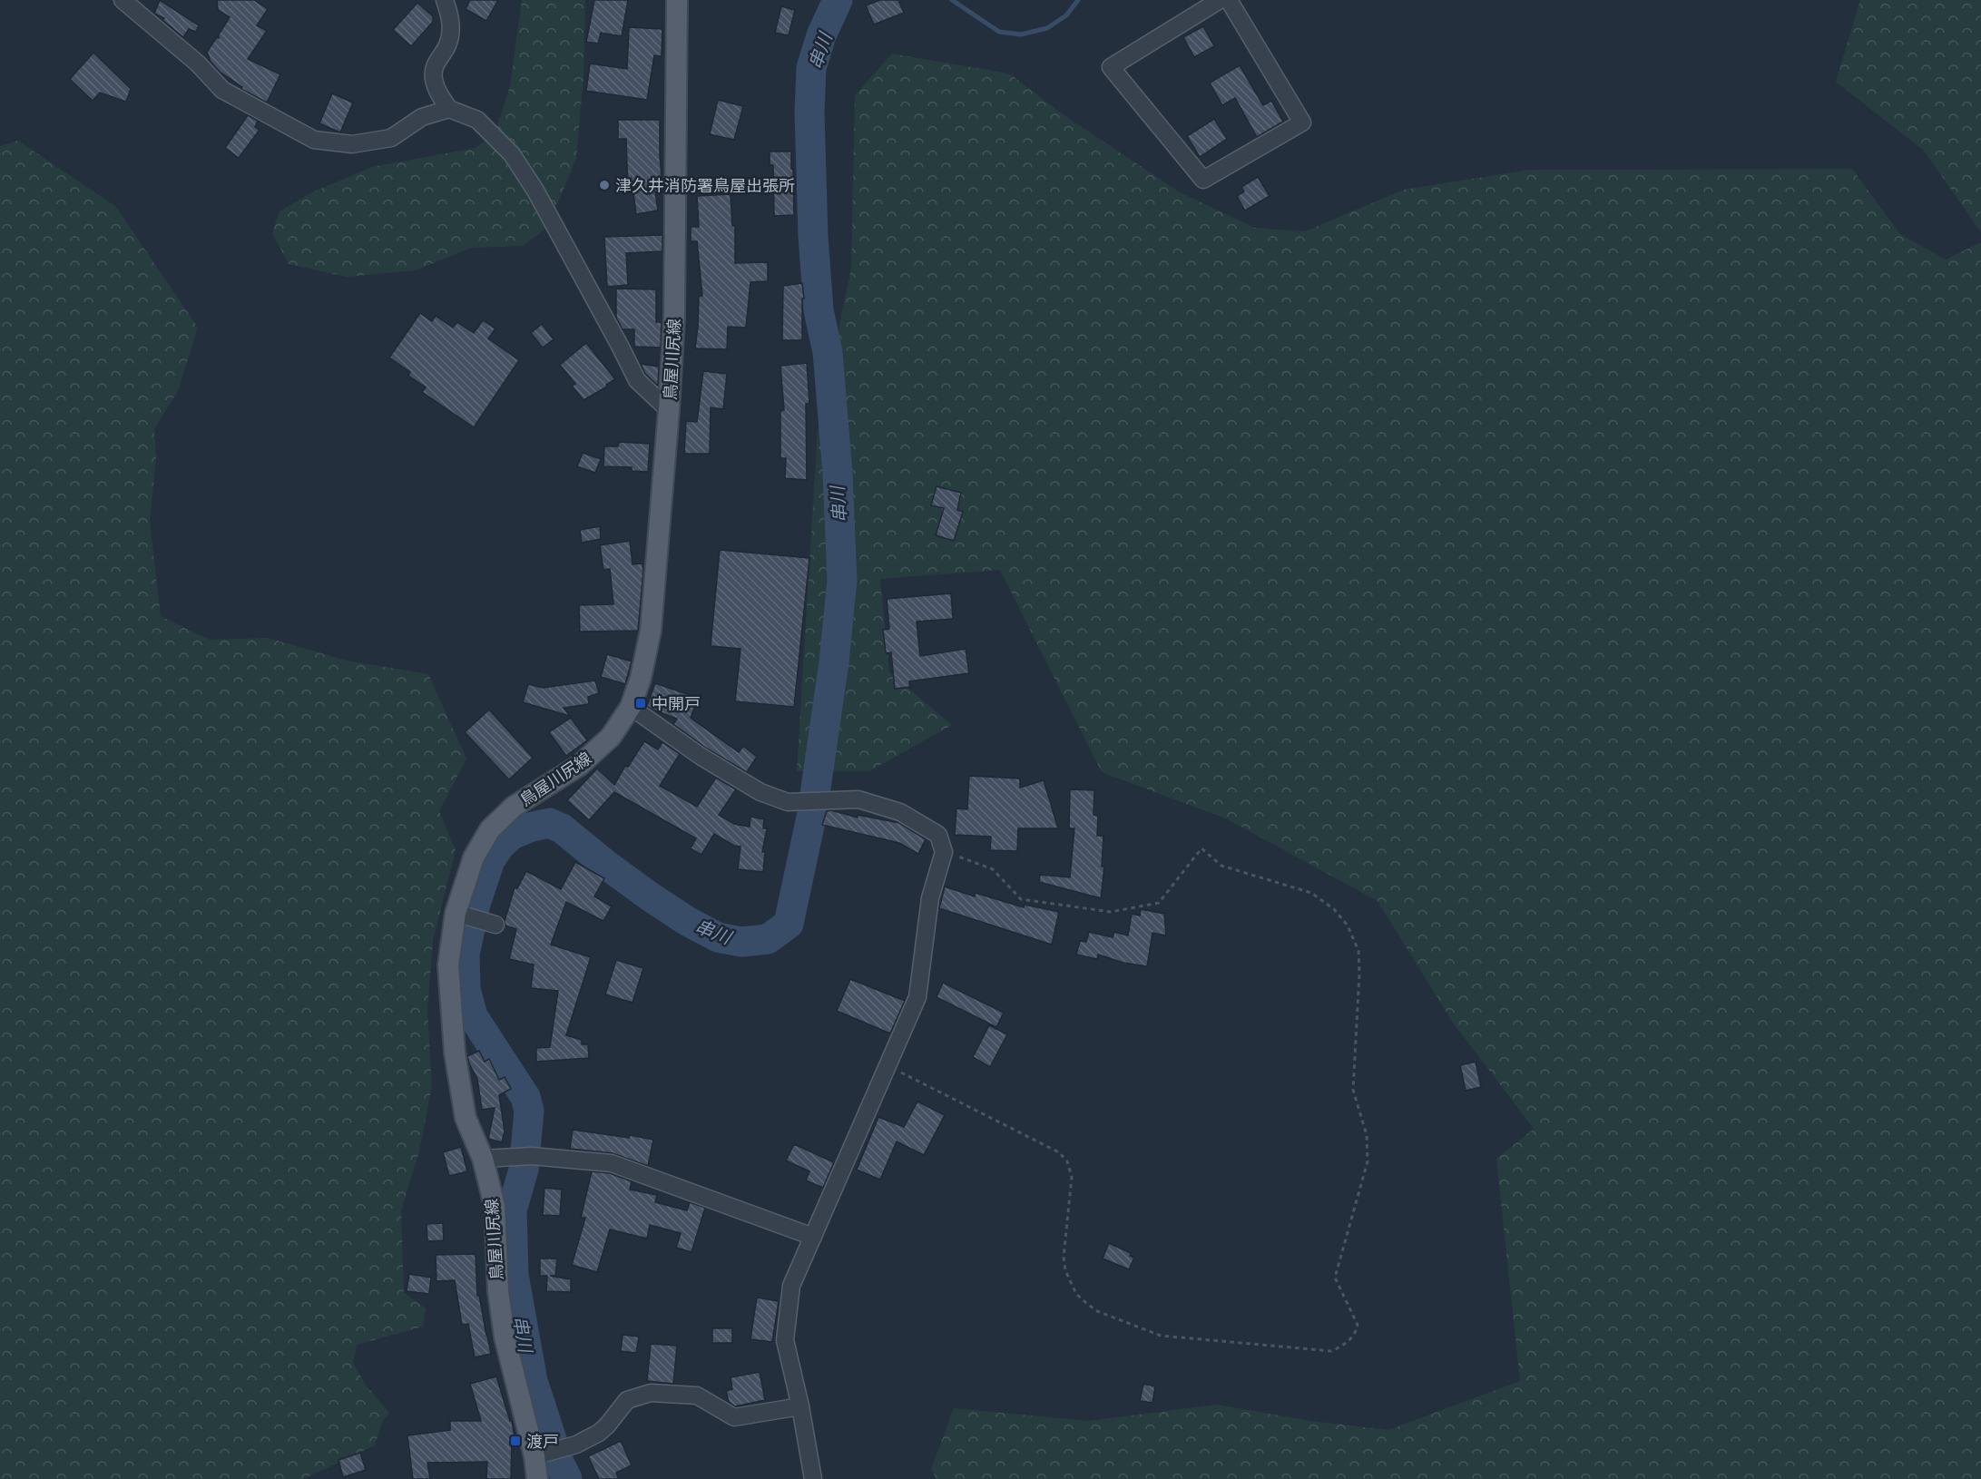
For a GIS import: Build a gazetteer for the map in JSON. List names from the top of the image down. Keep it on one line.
{"streets":{"main road":["鳥屋川尻線"]},"water":["串川"],"places":{"other":["津久井消防署鳥屋出張所"],"transit":["中開戸","渡戸"]}}
